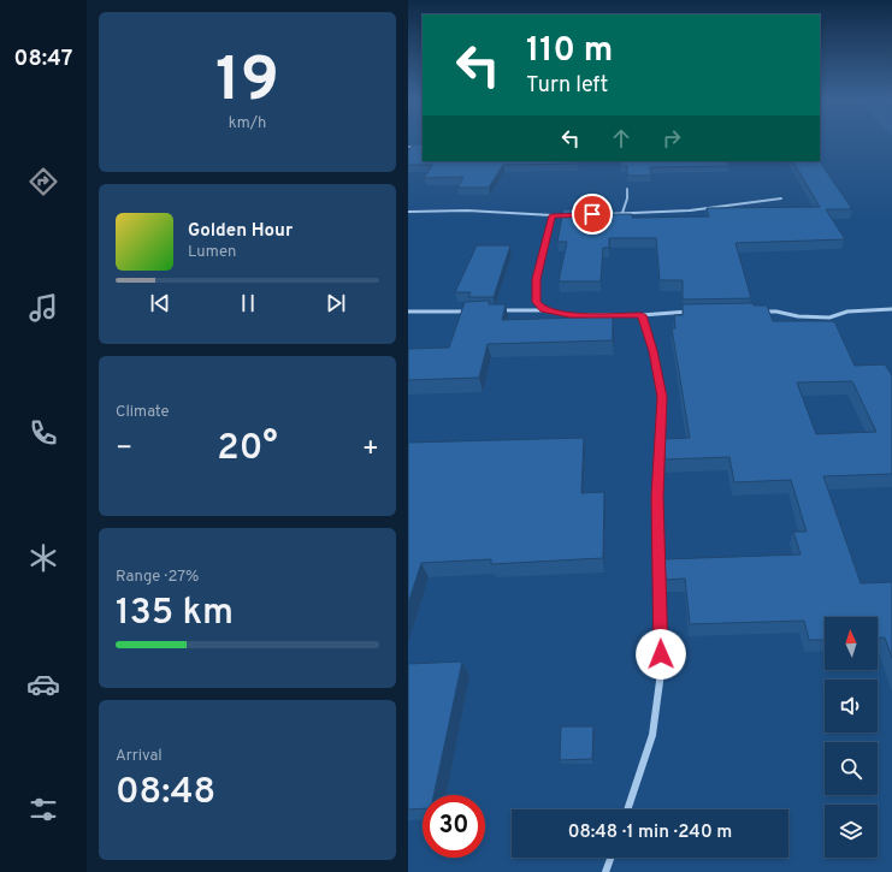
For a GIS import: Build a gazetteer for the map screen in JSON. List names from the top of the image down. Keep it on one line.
{"north":"top","page":{"tabs":"08:47","tile":[["19","km/h"],"Climate",["Range · 27%","135 km"],["Arrival","08:48"]],"turn":["110 m","Turn left"],"song":["Golden Hour","Lumen"],"heat":["−","20°","+"],"limit":"30","trip":"08:48 · 1 min · 240 m"}}
